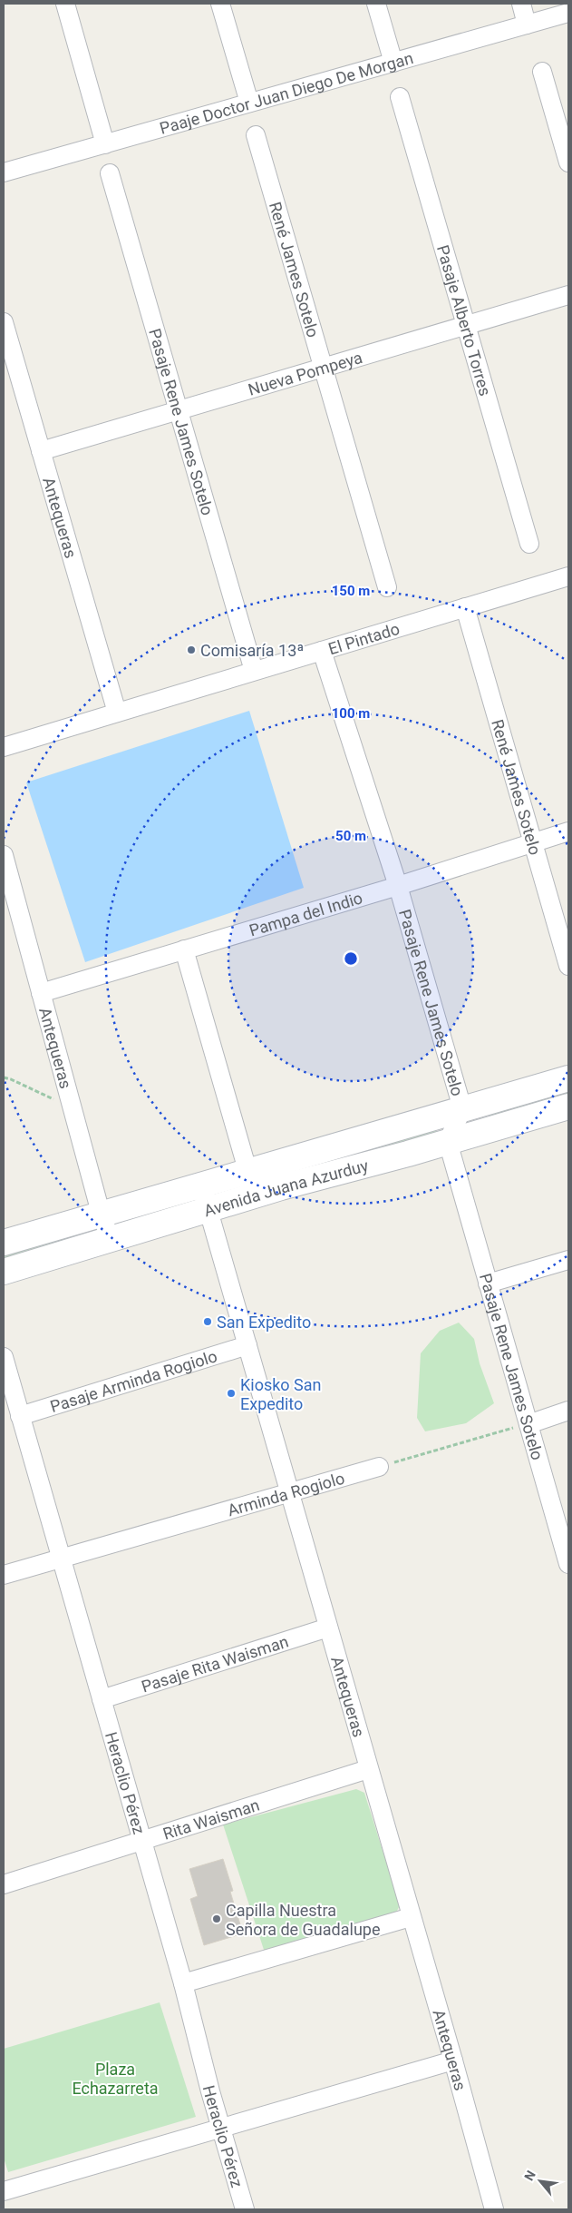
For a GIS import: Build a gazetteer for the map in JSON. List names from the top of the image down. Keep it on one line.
{"streets":{"main road":["Avenida Juana Azurduy"],"street":["Paaje Doctor Juan Diego De Morgan","René James Sotelo","Pasaje Alberto Torres","Nueva Pompeya","Pasaje Rene James Sotelo","Antequeras","El Pintado","Pampa del Indio","Pasaje Arminda Rogiolo","Arminda Rogiolo","Pasaje Rita Waisman","Heraclio Pérez","Rita Waisman"]},"crossings":[["René James Sotelo","Nueva Pompeya"],["René James Sotelo","El Pintado"],["René James Sotelo","Pampa del Indio"],["Pasaje Alberto Torres","Nueva Pompeya"],["Nueva Pompeya","Pasaje Rene James Sotelo"],["Nueva Pompeya","Antequeras"],["Pasaje Rene James Sotelo","El Pintado"],["Pasaje Rene James Sotelo","Pampa del Indio"],["Pasaje Rene James Sotelo","Avenida Juana Azurduy"],["Antequeras","El Pintado"],["Antequeras","Pampa del Indio"],["Antequeras","Avenida Juana Azurduy"],["Antequeras","Pasaje Arminda Rogiolo"],["Antequeras","Arminda Rogiolo"],["Antequeras","Pasaje Rita Waisman"],["Antequeras","Rita Waisman"],["Pasaje Arminda Rogiolo","Heraclio Pérez"],["Arminda Rogiolo","Heraclio Pérez"],["Pasaje Rita Waisman","Heraclio Pérez"],["Heraclio Pérez","Rita Waisman"]],"parks":["Plaza Echazarreta"],"places":["Comisaría 13ª","San Expedito","Kiosko San Expedito","Capilla Nuestra Señora de Guadalupe"],"north":"top left","rings":["150 m","100 m","50 m"]}
